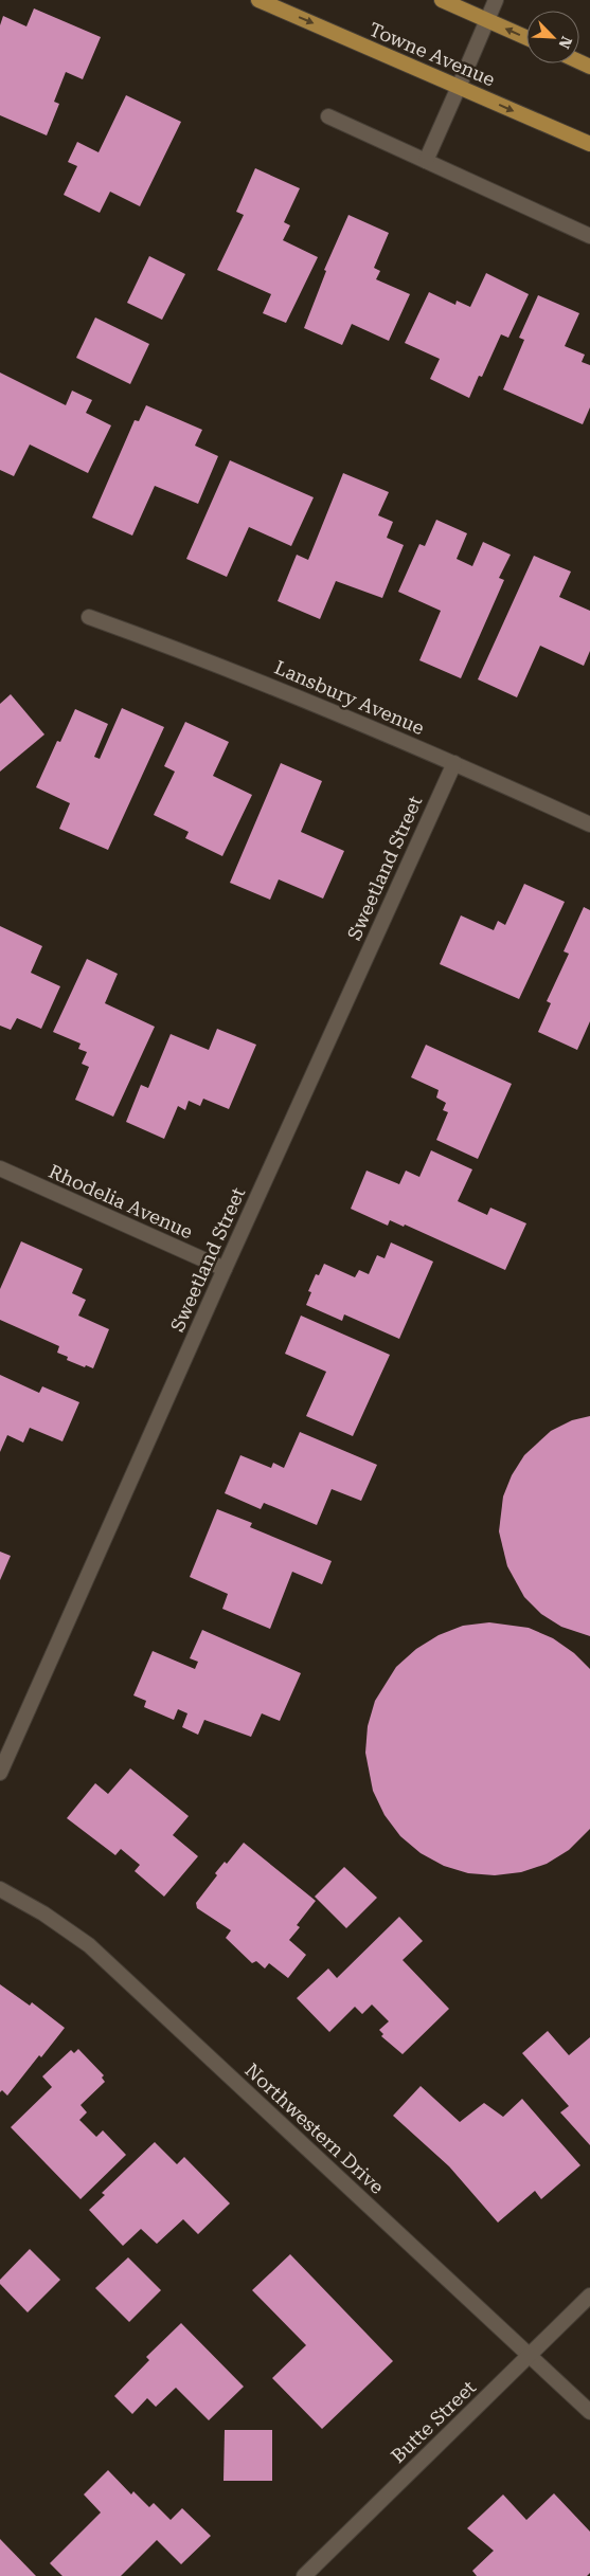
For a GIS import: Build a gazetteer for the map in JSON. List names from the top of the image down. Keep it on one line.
{"streets":{"main road":["Towne Avenue"],"street":["Lansbury Avenue","Sweetland Street","Rhodelia Avenue","Northwestern Drive","Butte Street"]},"crossings":[["Lansbury Avenue","Sweetland Street"],["Sweetland Street","Rhodelia Avenue"],["Northwestern Drive","Butte Street"]],"one_way":["Towne Avenue"],"north":"bottom right"}
